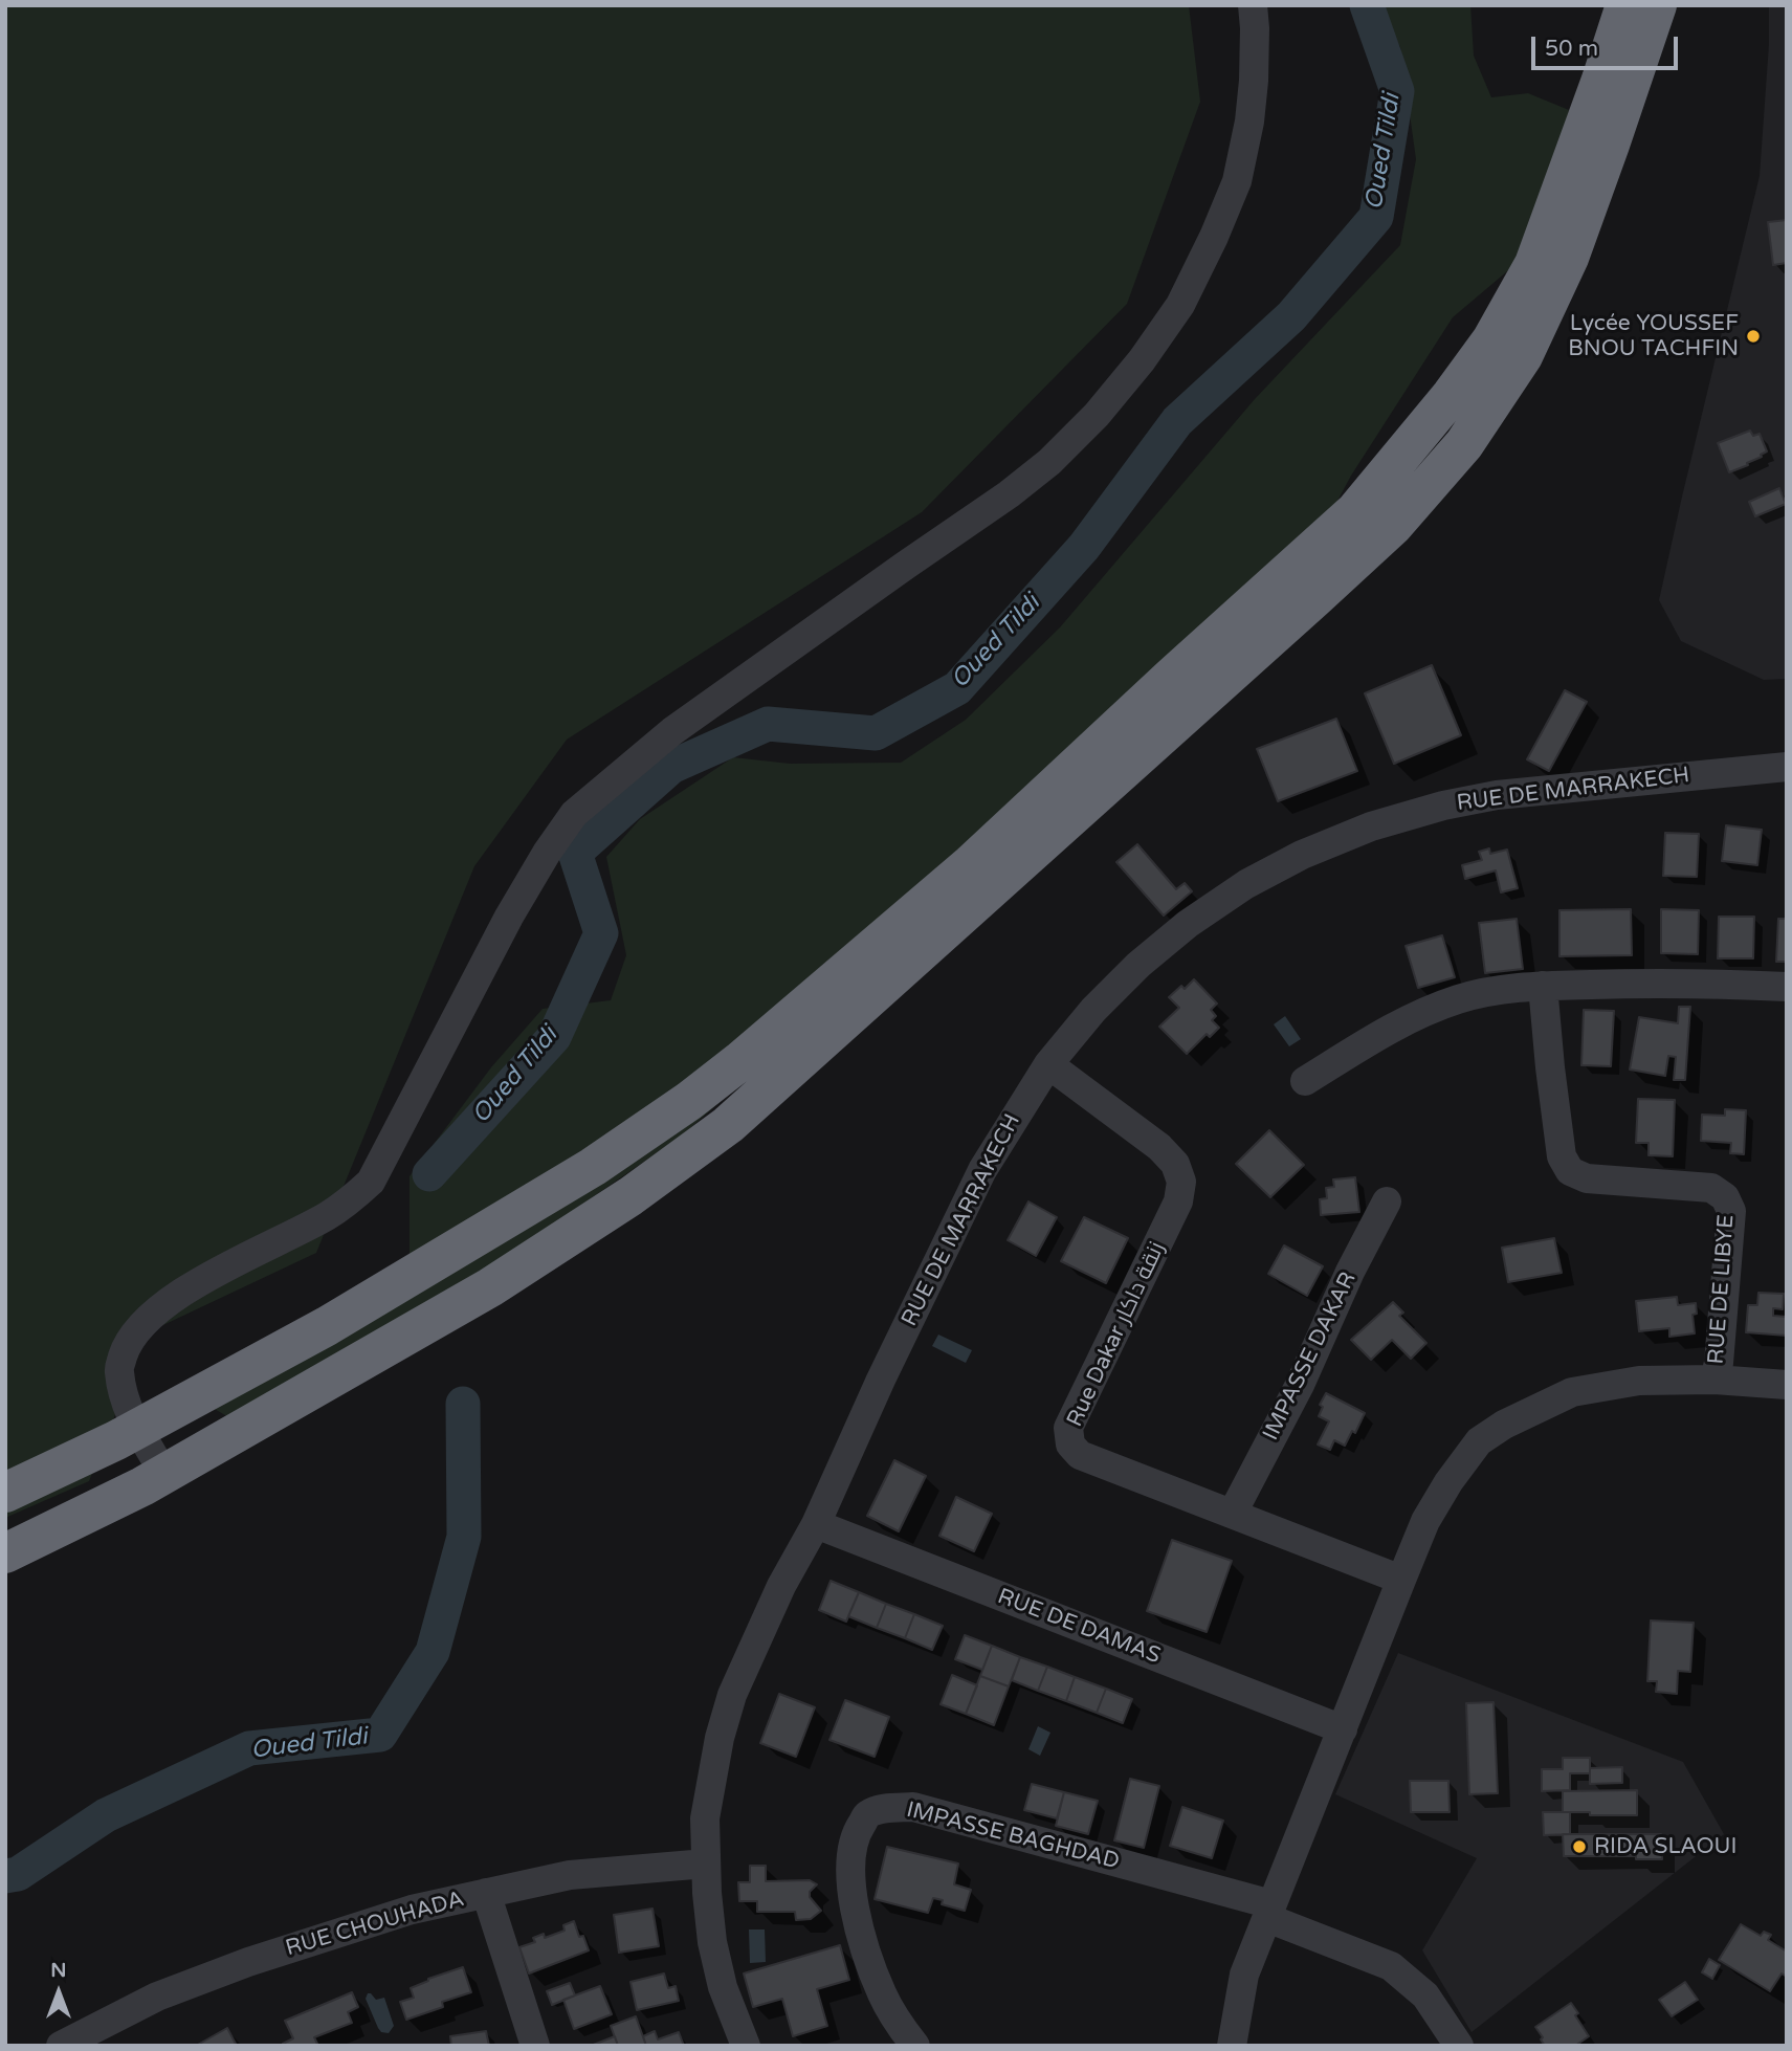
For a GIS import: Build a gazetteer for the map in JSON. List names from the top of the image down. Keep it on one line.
{"streets":{"street":["RUE DE MARRAKECH","RUE DE LIBYE","Rue Dakar زنقة داكار","IMPASSE DAKAR","RUE DE DAMAS","IMPASSE BAGHDAD","RUE CHOUHADA"]},"crossings":[["RUE DE MARRAKECH","Rue Dakar زنقة داكار"],["RUE DE MARRAKECH","RUE DE DAMAS"],["RUE DE MARRAKECH","RUE CHOUHADA"],["Rue Dakar زنقة داكار","IMPASSE DAKAR"]],"water":["Oued Tildi"],"places":["Lycée YOUSSEF BNOU TACHFIN","RIDA SLAOUI"],"scale_bar":"50 m","north":"top"}
